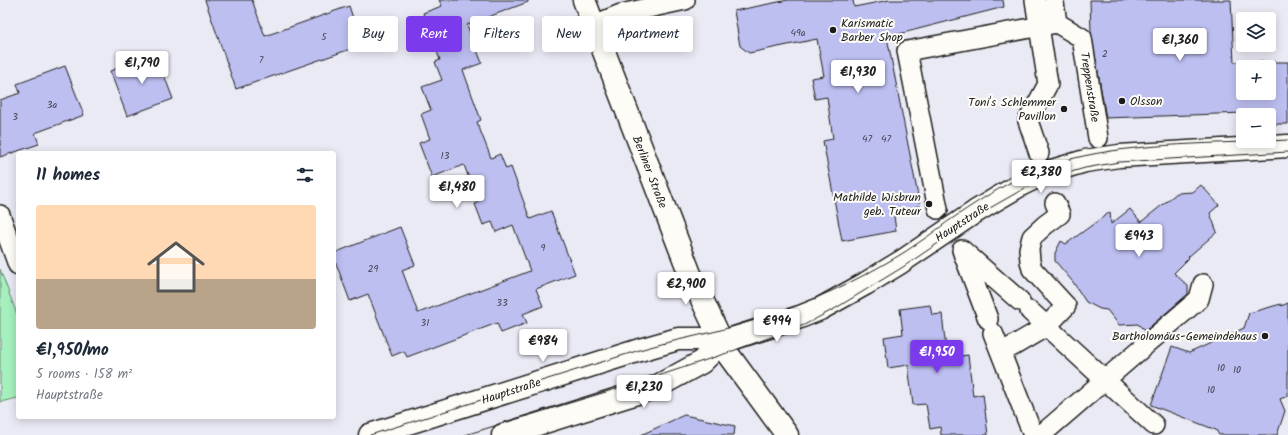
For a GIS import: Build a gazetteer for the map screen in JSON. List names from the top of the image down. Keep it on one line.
{"streets":{"street":["Treppenstraße","Berliner Straße","Hauptstraße"]},"crossings":[["Berliner Straße","Hauptstraße"]],"places":["Karismatic Barber Shop","Olsson","Toni's Schlemmer Pavillon","Mathilde Wisbrun geb. Tuteur","Bartholomäus-Gemeindehaus"],"house_numbers":["49a","5","2","7","3a","3","47","47","13","9","29","33","31","10","10","10"],"page":{"map_buttons":["+","−"],"chip":["Buy","Rent","Filters","New","Apartment"],"price":["€1,360","€1,790","€1,930","€2,380","€1,480","€943","€2,900","€994","€984","€1,950","€1,230"],"heading":"11 homes","list":[{"name":"€1,950/mo","note":"5 rooms · 158 m² · Hauptstraße"}]}}
